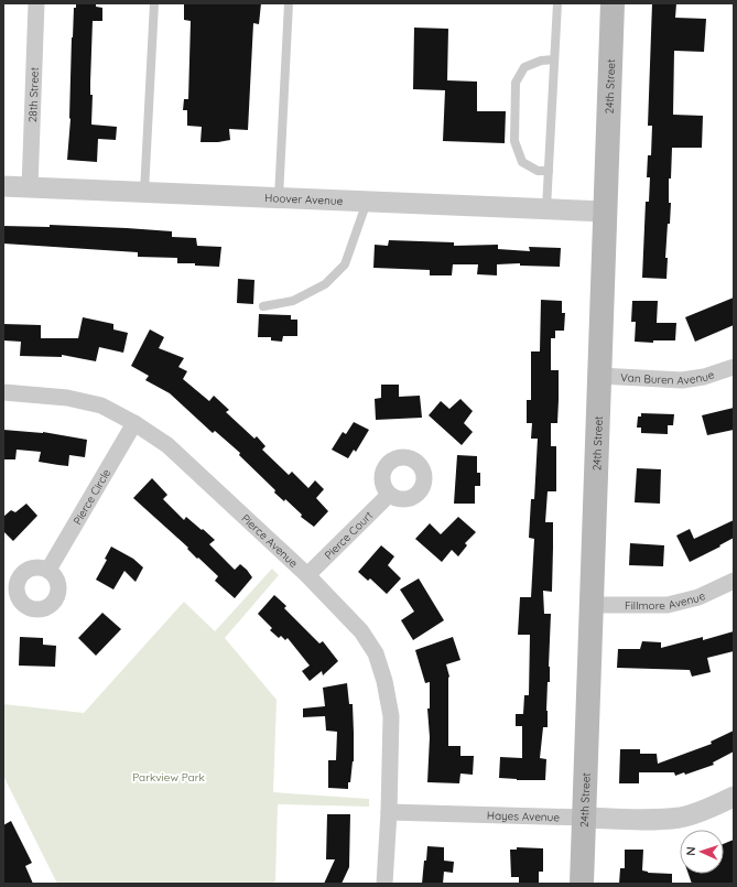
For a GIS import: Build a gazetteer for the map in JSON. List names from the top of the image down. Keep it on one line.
{"streets":{"main road":["24th Street"],"street":["28th Street","Hoover Avenue","Van Buren Avenue","Pierce Circle","Pierce Court","Pierce Avenue","Fillmore Avenue","Hayes Avenue"]},"crossings":[["24th Street","Hoover Avenue"],["24th Street","Van Buren Avenue"],["24th Street","Fillmore Avenue"],["24th Street","Hayes Avenue"],["28th Street","Hoover Avenue"],["Pierce Circle","Pierce Avenue"],["Pierce Court","Pierce Avenue"],["Pierce Avenue","Hayes Avenue"]],"parks":["Parkview Park"],"north":"left"}
